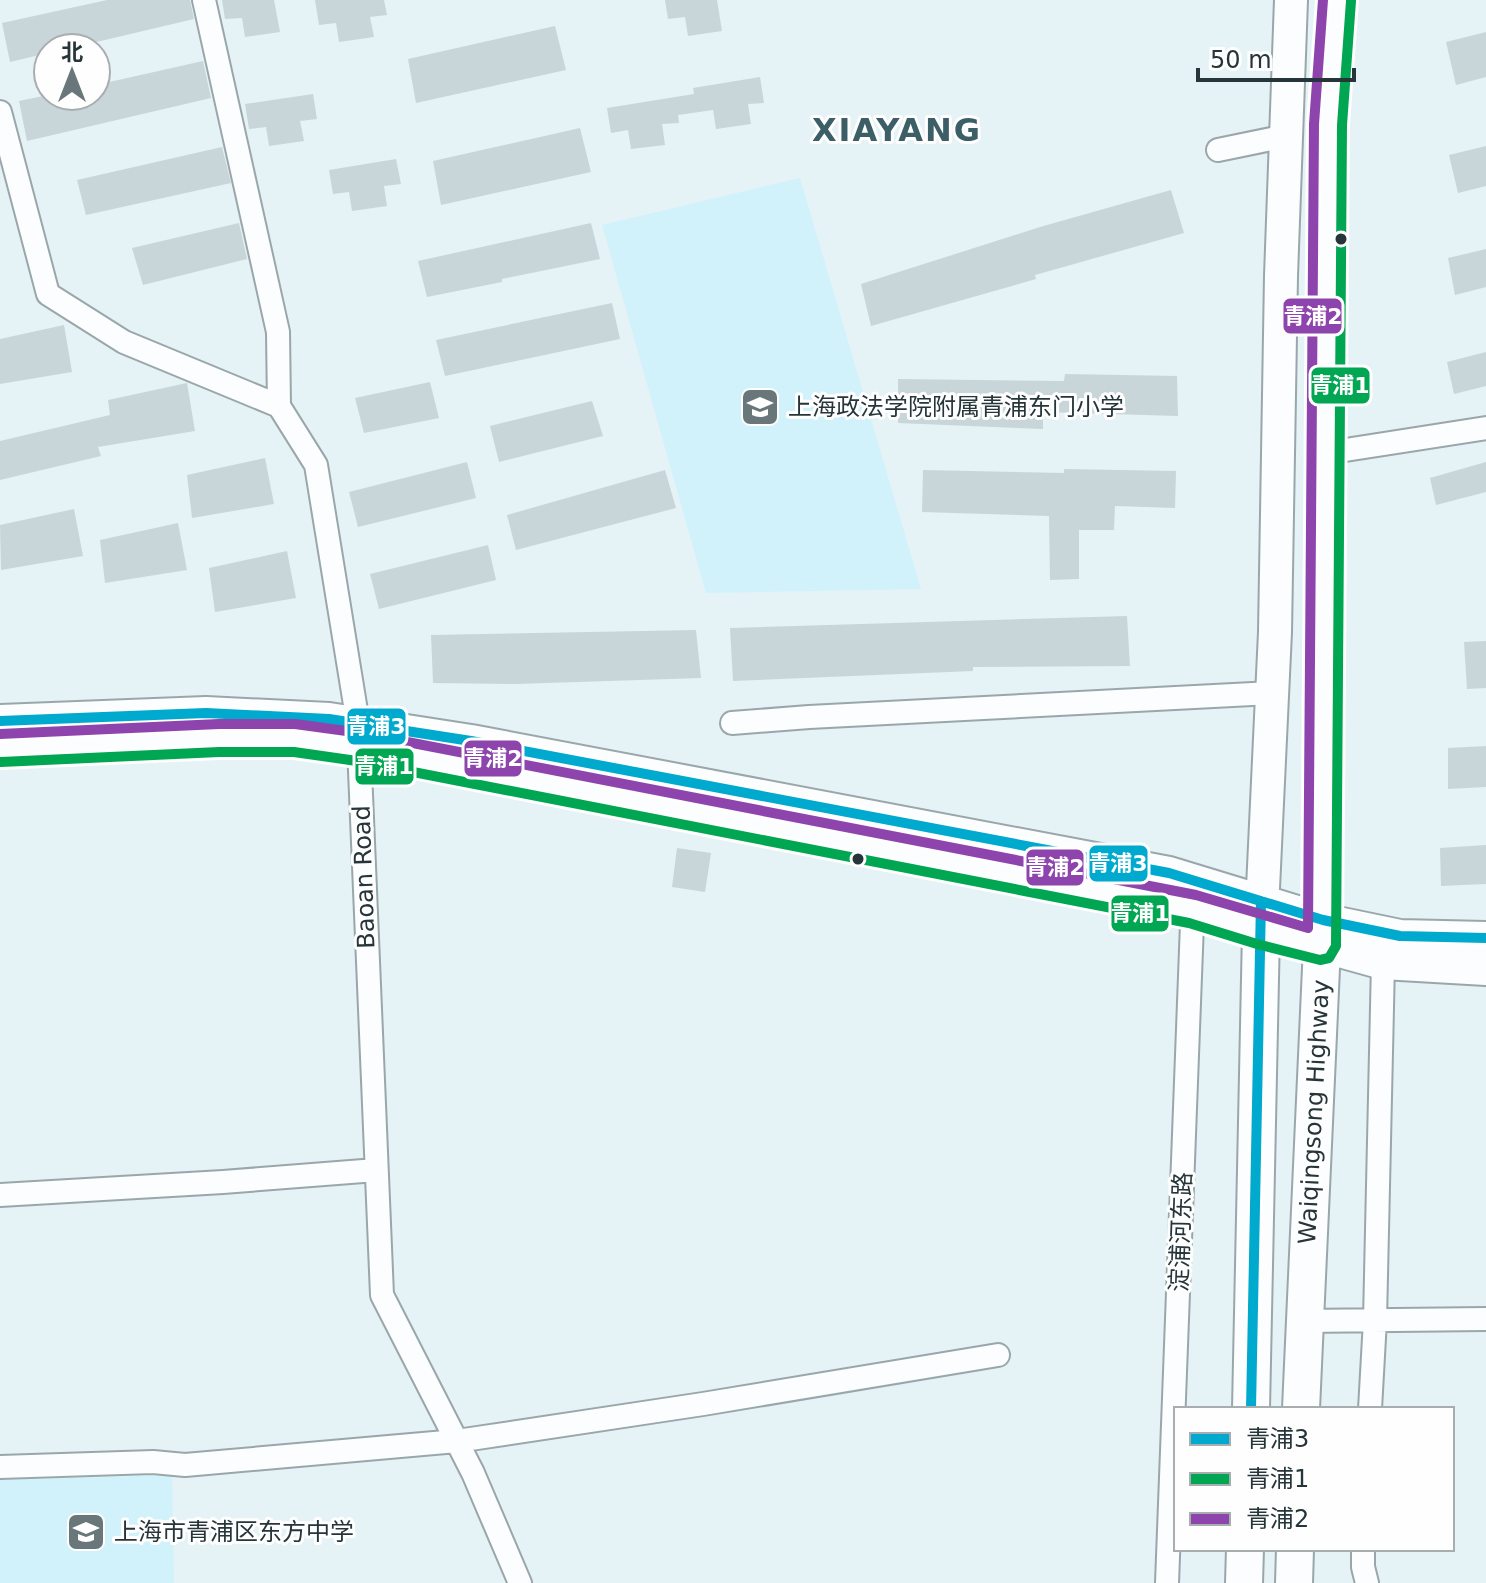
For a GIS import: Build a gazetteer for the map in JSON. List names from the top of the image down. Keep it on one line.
{"streets":{"main road":["Waiqingsong Highway"],"street":["Baoan Road","淀浦河东路"]},"districts":["XIAYANG"],"places":{"school or university":["上海政法学院附属青浦东门小学","上海市青浦区东方中学"]},"lines":["transit line 青浦2","transit line 青浦1","transit line 青浦3"],"legend":["青浦3","青浦1","青浦2"],"scale_bar":"50 m","north":"top"}
